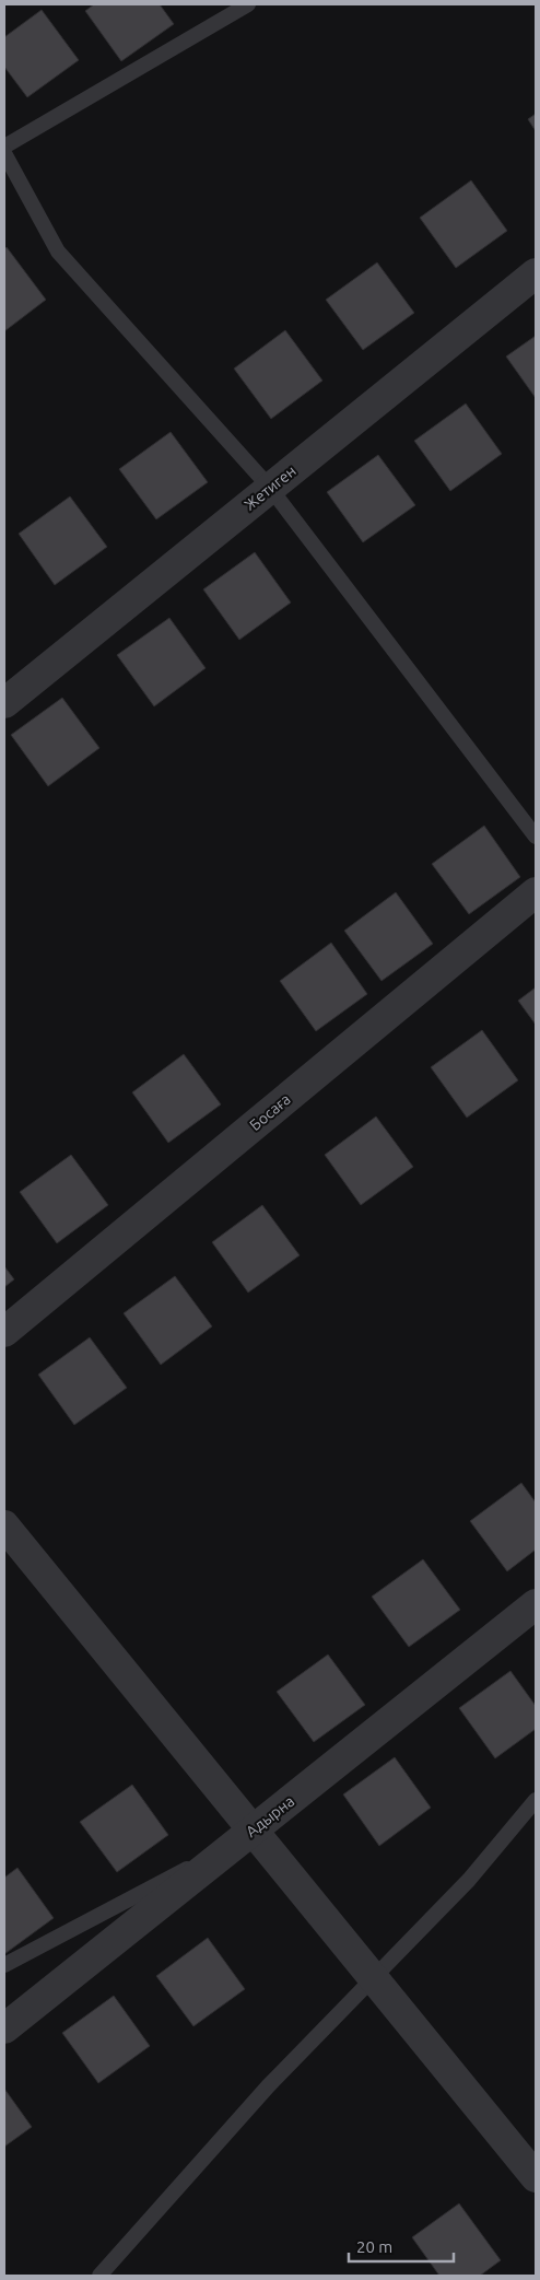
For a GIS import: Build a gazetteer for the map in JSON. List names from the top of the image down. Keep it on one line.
{"streets":{"street":["Жетиген","Босаға","Адырна"]},"scale_bar":"20 m"}
